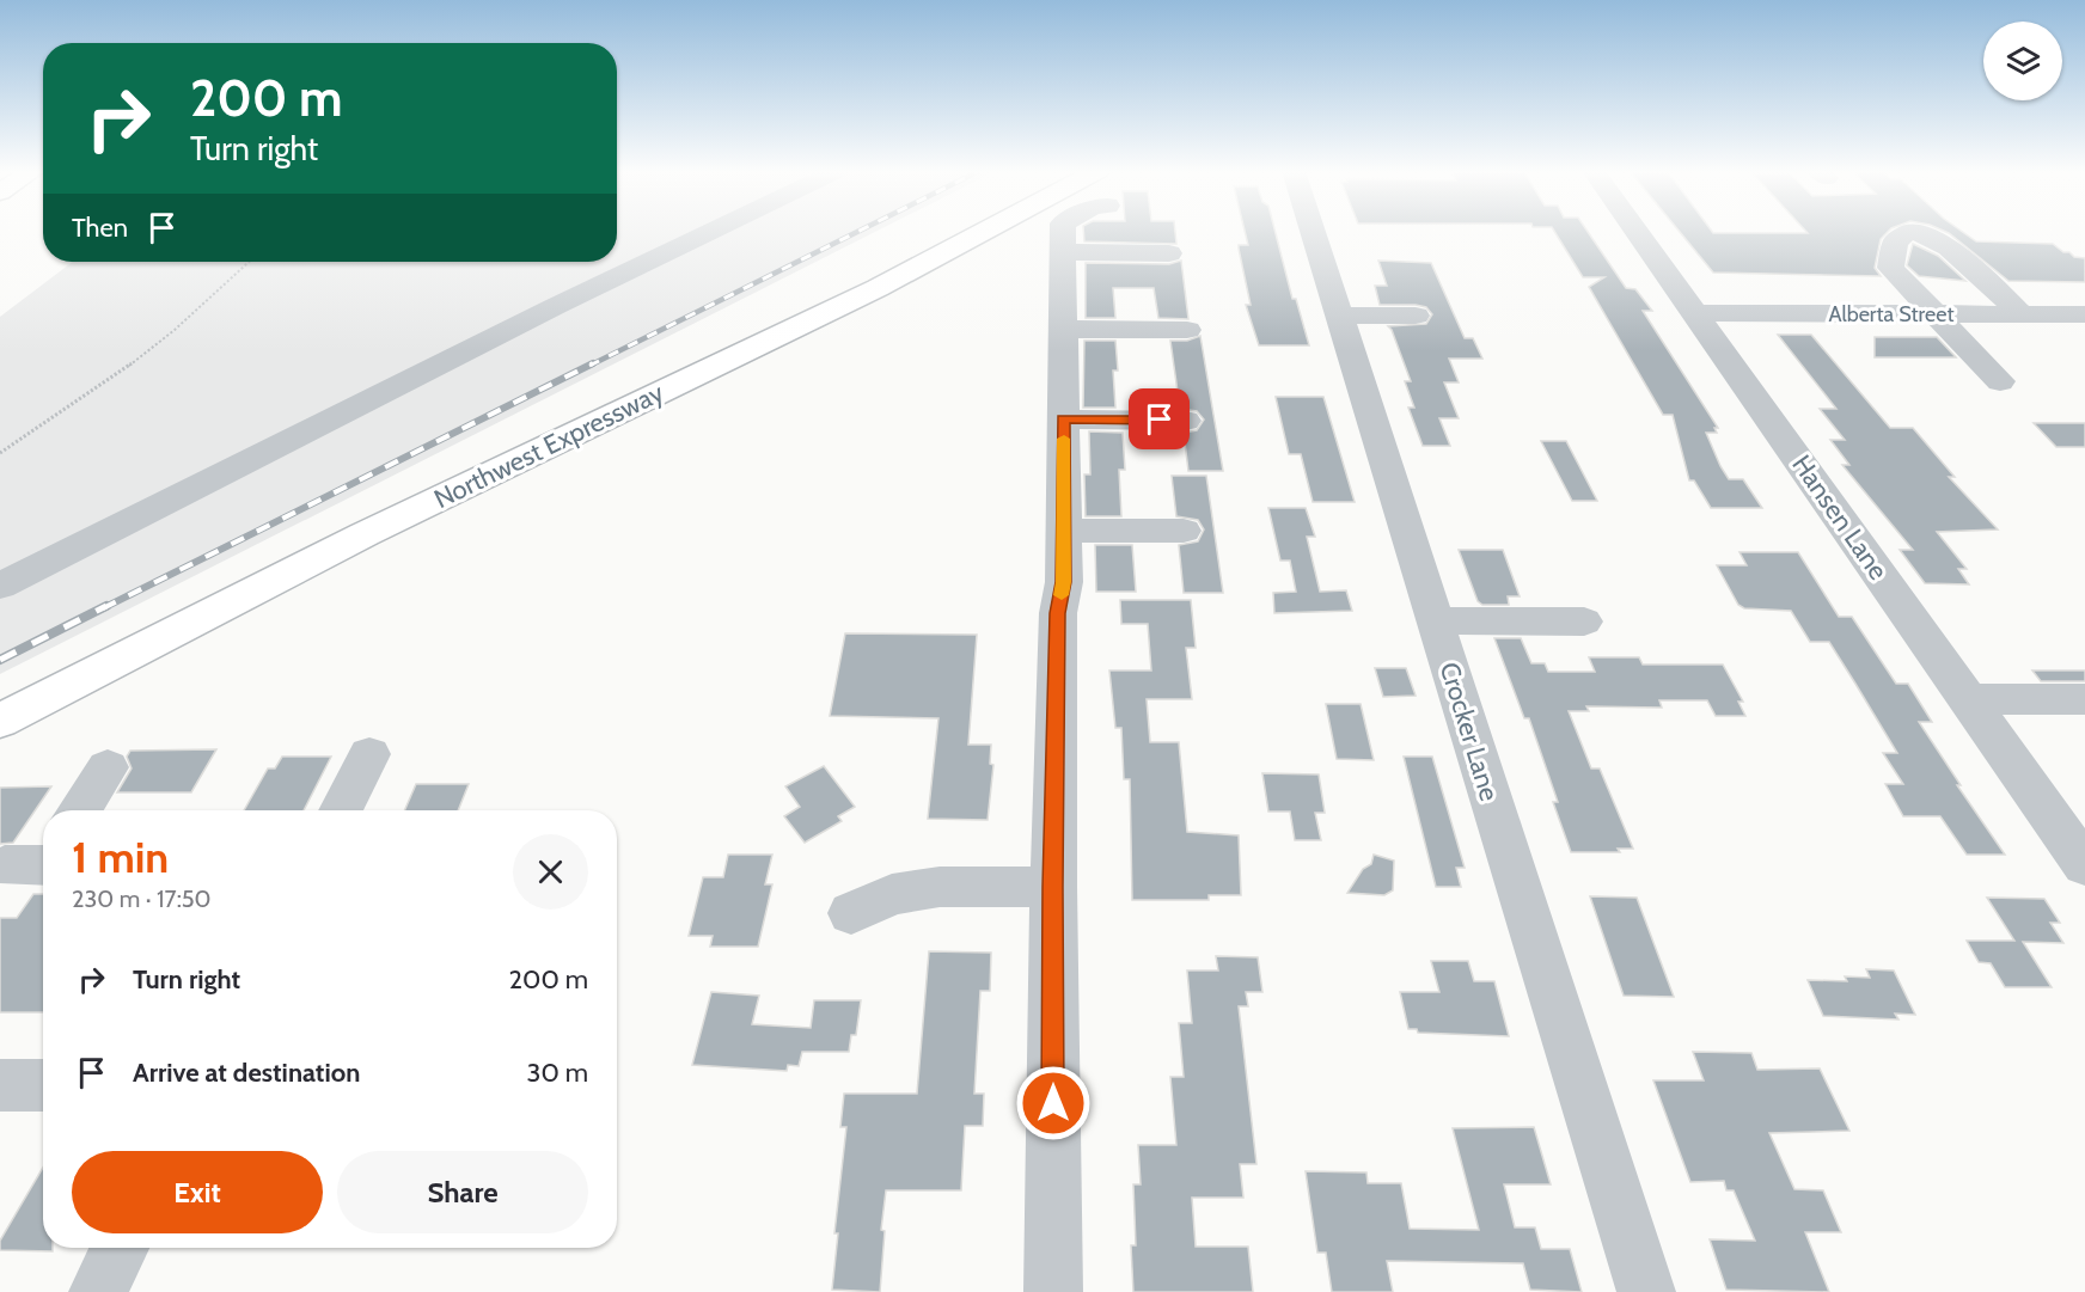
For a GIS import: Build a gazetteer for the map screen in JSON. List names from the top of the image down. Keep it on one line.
{"streets":{"main road":["Northwest Expressway"],"street":["Alberta Street","Hansen Lane","Crocker Lane"]},"crossings":[["Alberta Street","Hansen Lane"]],"page":{"turn":["200 m","Turn right"],"then":"Then","heading":["1 min","230 m · 17:50"],"list":[{"name":"Turn right","value":"200 m"},{"name":"Arrive at destination","value":"30 m"}],"buttons":["Exit","Share"]}}
